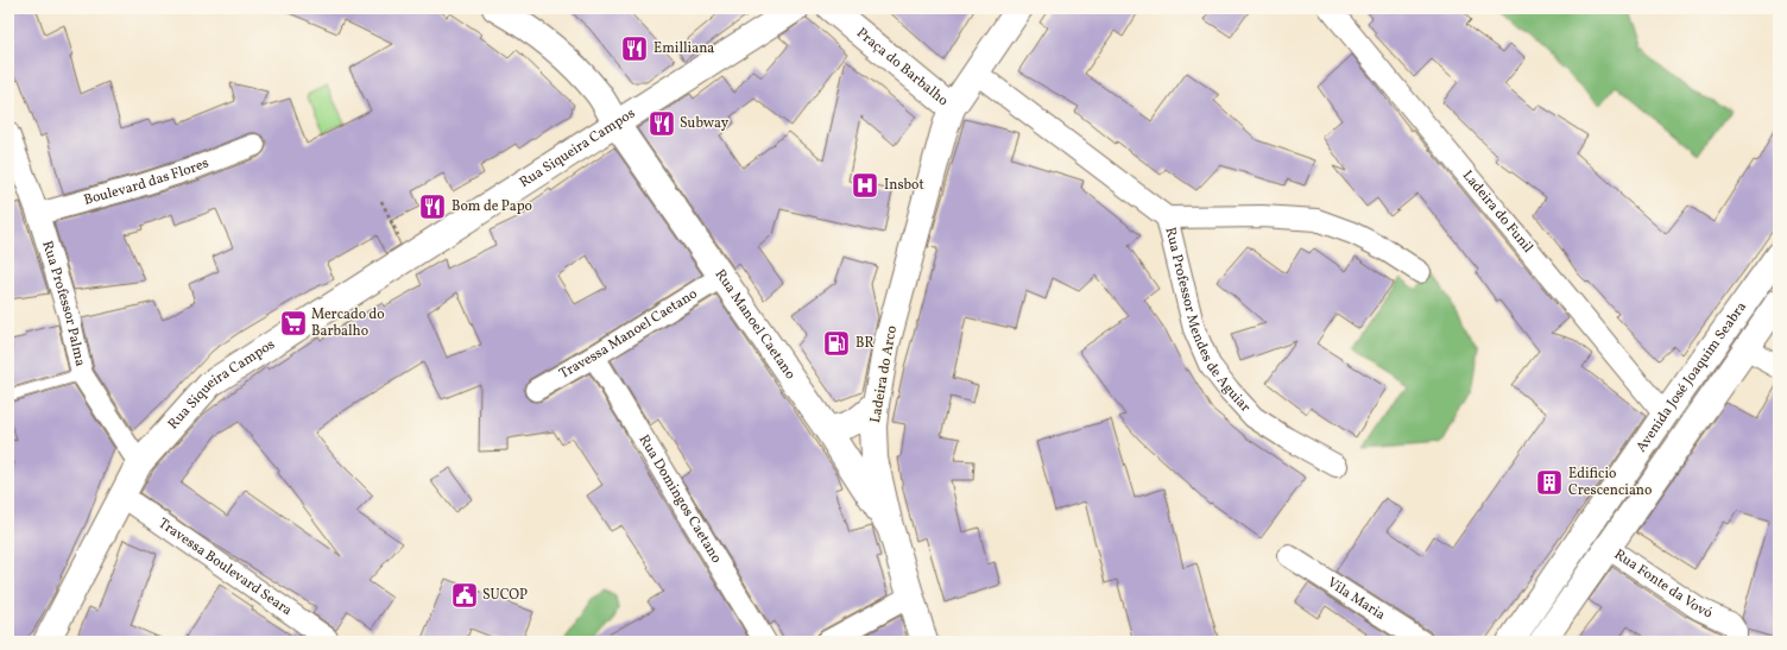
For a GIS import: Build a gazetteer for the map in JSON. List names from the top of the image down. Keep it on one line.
{"streets":{"main road":["Praça do Barbalho","Rua Siqueira Campos","Rua Manoel Caetano","Ladeira do Arco","Avenida José Joaquim Seabra"],"street":["Boulevard das Flores","Ladeira do Funil","Rua Professor Palma","Rua Professor Mendes de Aguiar","Travessa Manoel Caetano","Rua Domingos Caetano","Travessa Boulevard Seara","Rua Fonte da Vovó","Vila Maria"]},"crossings":[["Praça do Barbalho","Ladeira do Arco"],["Rua Siqueira Campos","Rua Professor Palma"],["Rua Siqueira Campos","Rua Manoel Caetano"],["Rua Siqueira Campos","Travessa Boulevard Seara"],["Boulevard das Flores","Rua Professor Palma"],["Ladeira do Funil","Avenida José Joaquim Seabra"],["Rua Manoel Caetano","Travessa Manoel Caetano"],["Rua Manoel Caetano","Ladeira do Arco"],["Travessa Manoel Caetano","Rua Domingos Caetano"],["Avenida José Joaquim Seabra","Rua Fonte da Vovó"]],"places":{"restaurant":["Emilliana","Subway","Bom de Papo"],"hospital":["Insbot"],"supermarket":["Mercado do Barbalho"],"fuel station":["BR"],"building":["Edificio Crescenciano"],"public building":["SUCOP"]}}
